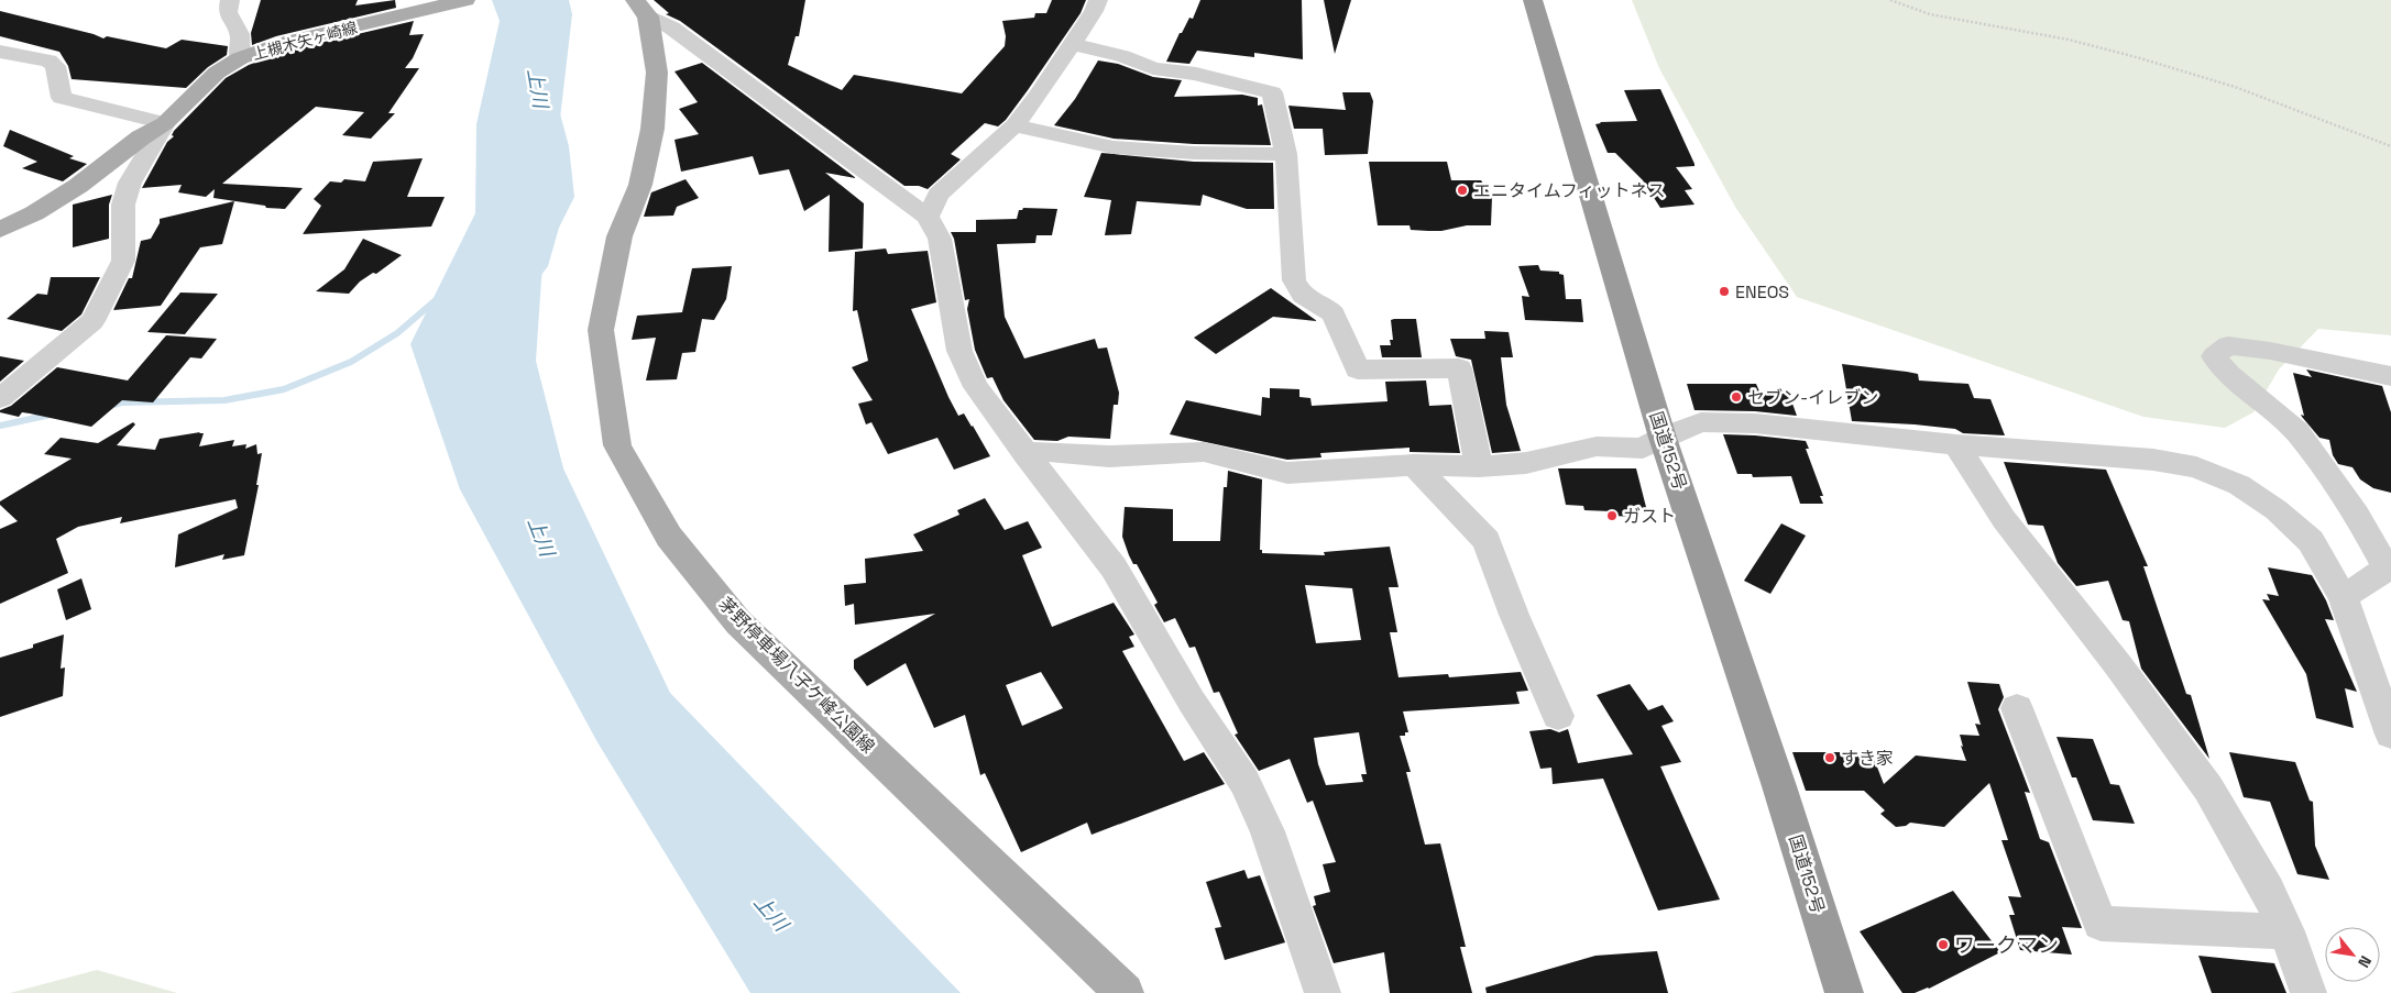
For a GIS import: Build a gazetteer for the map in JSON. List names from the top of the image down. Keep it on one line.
{"streets":{"highway":["国道152号"],"main road":["上槻木矢ヶ崎線","茅野停車場八子ケ峰公園線"]},"water":["上川"],"places":["エニタイムフィットネス","ENEOS","セブン-イレブン","ガスト","すき家","ワークマン"],"north":"bottom right"}
